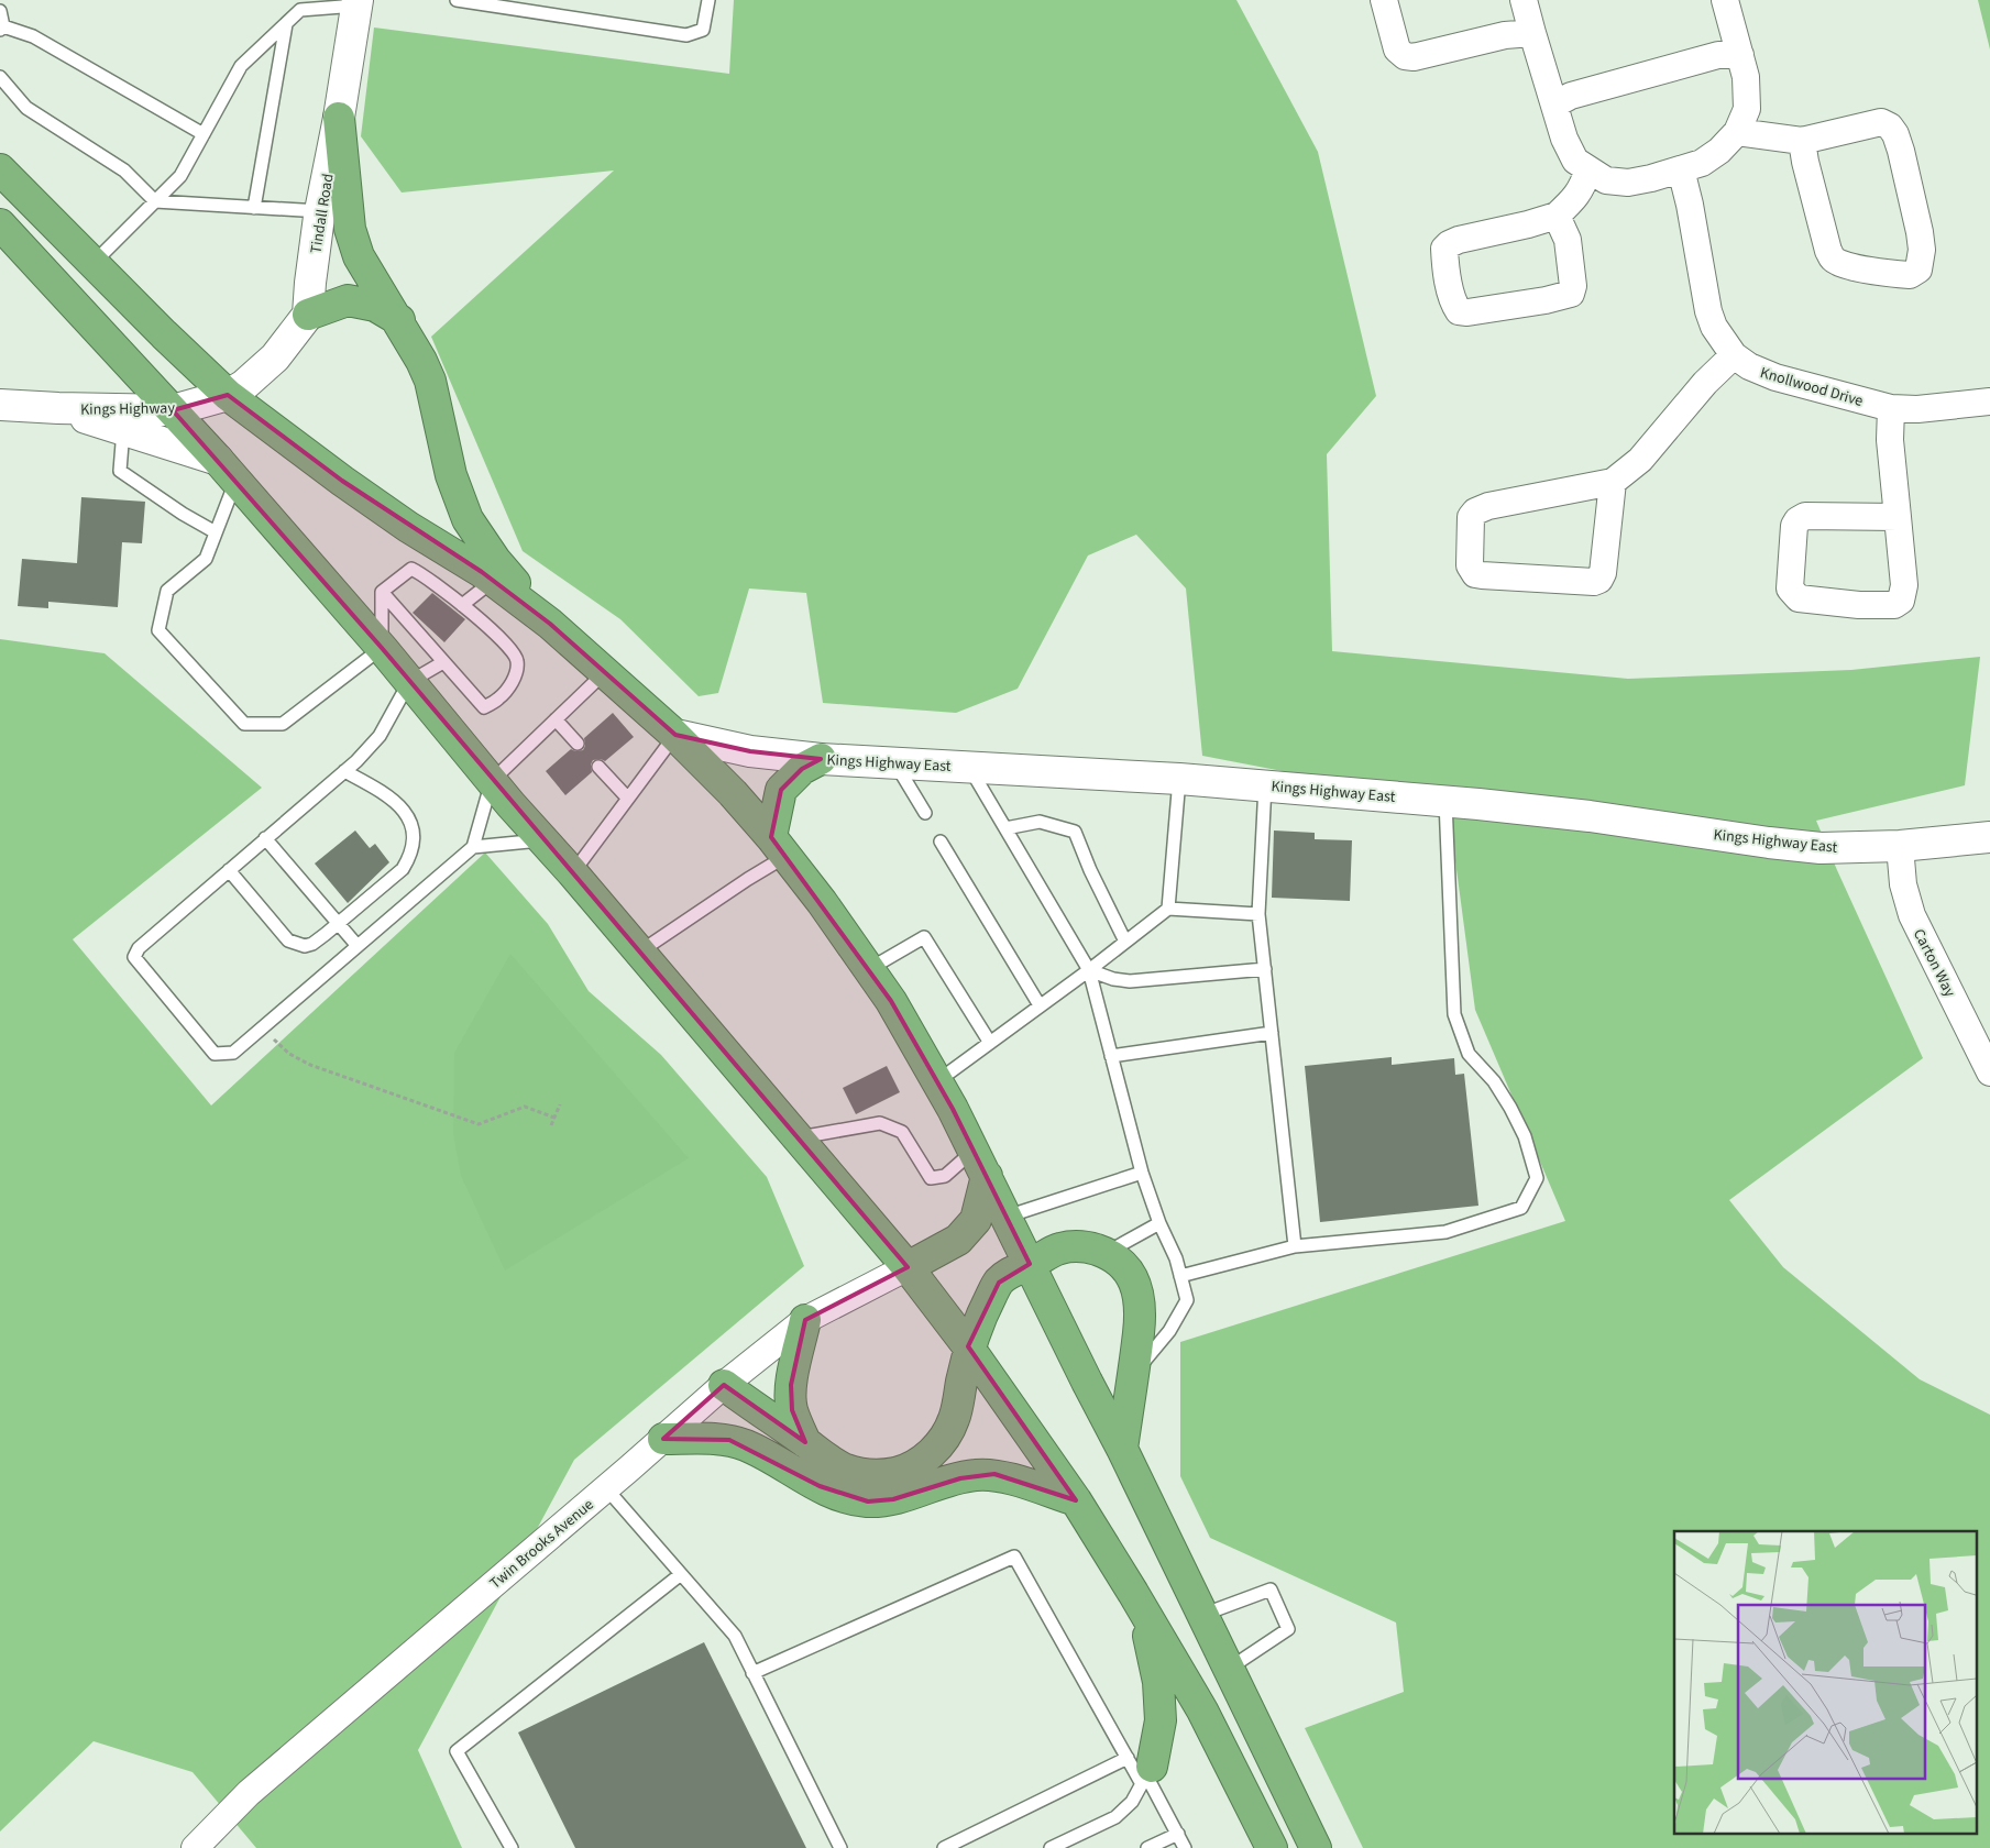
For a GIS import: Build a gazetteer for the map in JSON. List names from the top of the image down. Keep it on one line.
{"streets":{"street":["Tindall Road","Knollwood Drive","Kings Highway","Kings Highway East","Carton Way","Twin Brooks Avenue"]},"crossings":[["Kings Highway East","Carton Way"]]}
